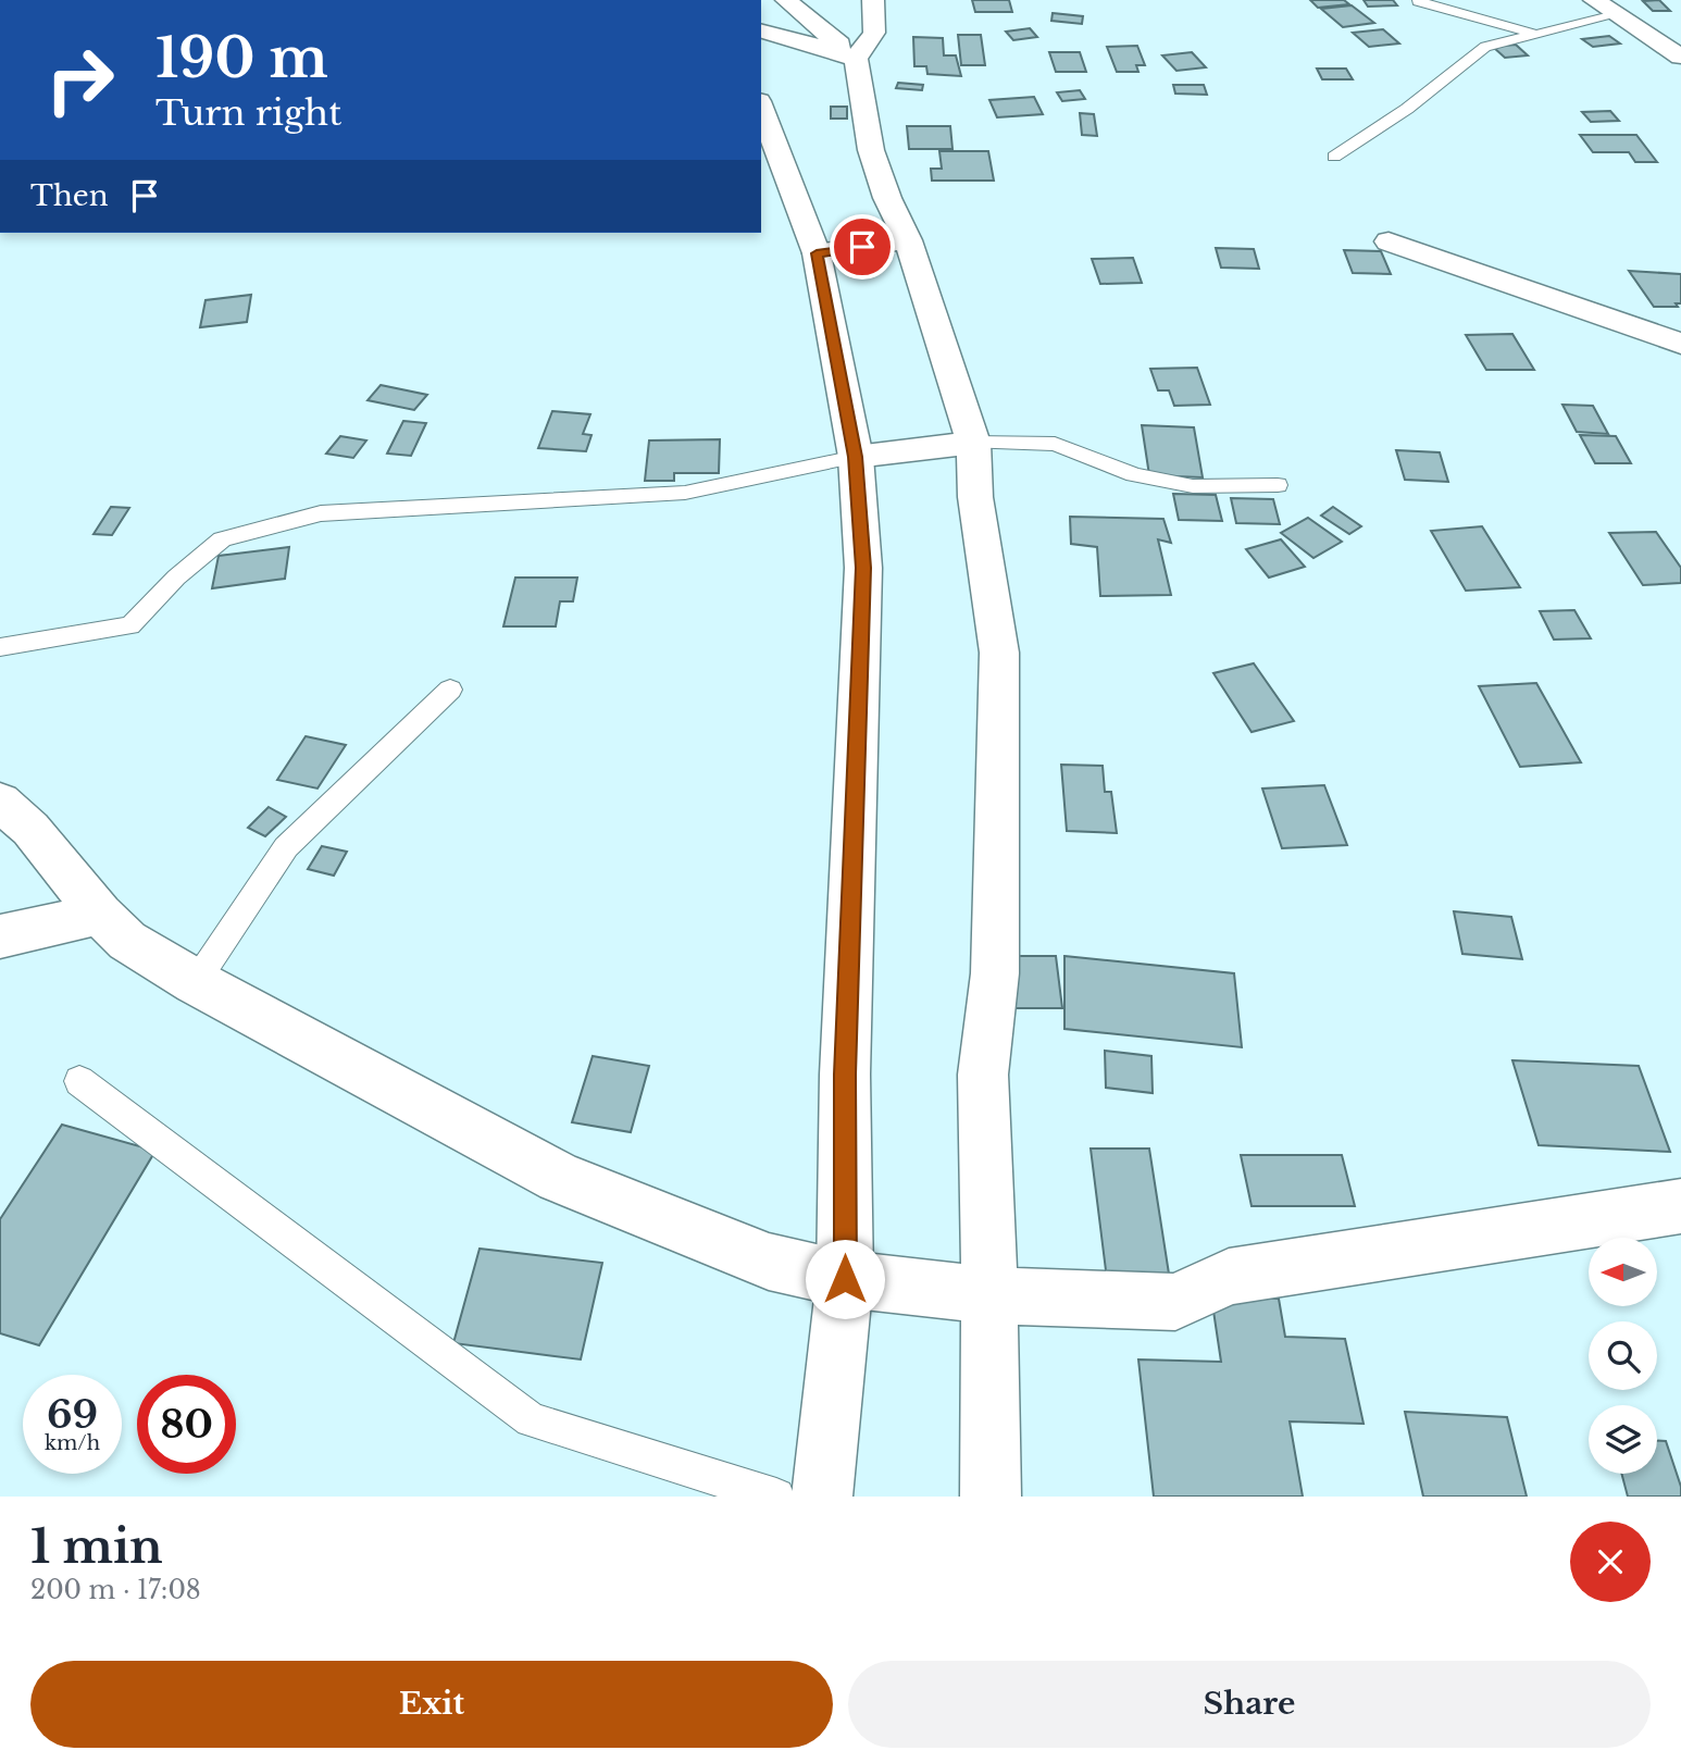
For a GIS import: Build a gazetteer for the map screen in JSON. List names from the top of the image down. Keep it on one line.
{"north":"left","page":{"turn":["190 m","Turn right"],"then":"Then","speed":"69 km/h","limit":"80","heading":["1 min","200 m · 17:08"],"buttons":["Exit","Share"]}}
